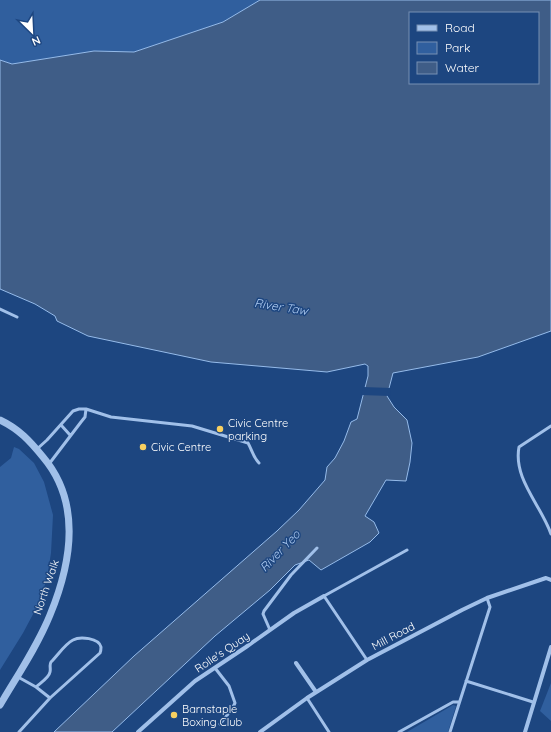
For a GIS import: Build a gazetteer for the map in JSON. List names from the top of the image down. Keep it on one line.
{"streets":{"street":["North Walk","Mill Road","Rolle's Quay"]},"water":["River Taw","River Yeo"],"places":["Civic Centre parking","Civic Centre","Barnstaple Boxing Club"],"legend":["Road","Park","Water"],"north":"bottom right"}
